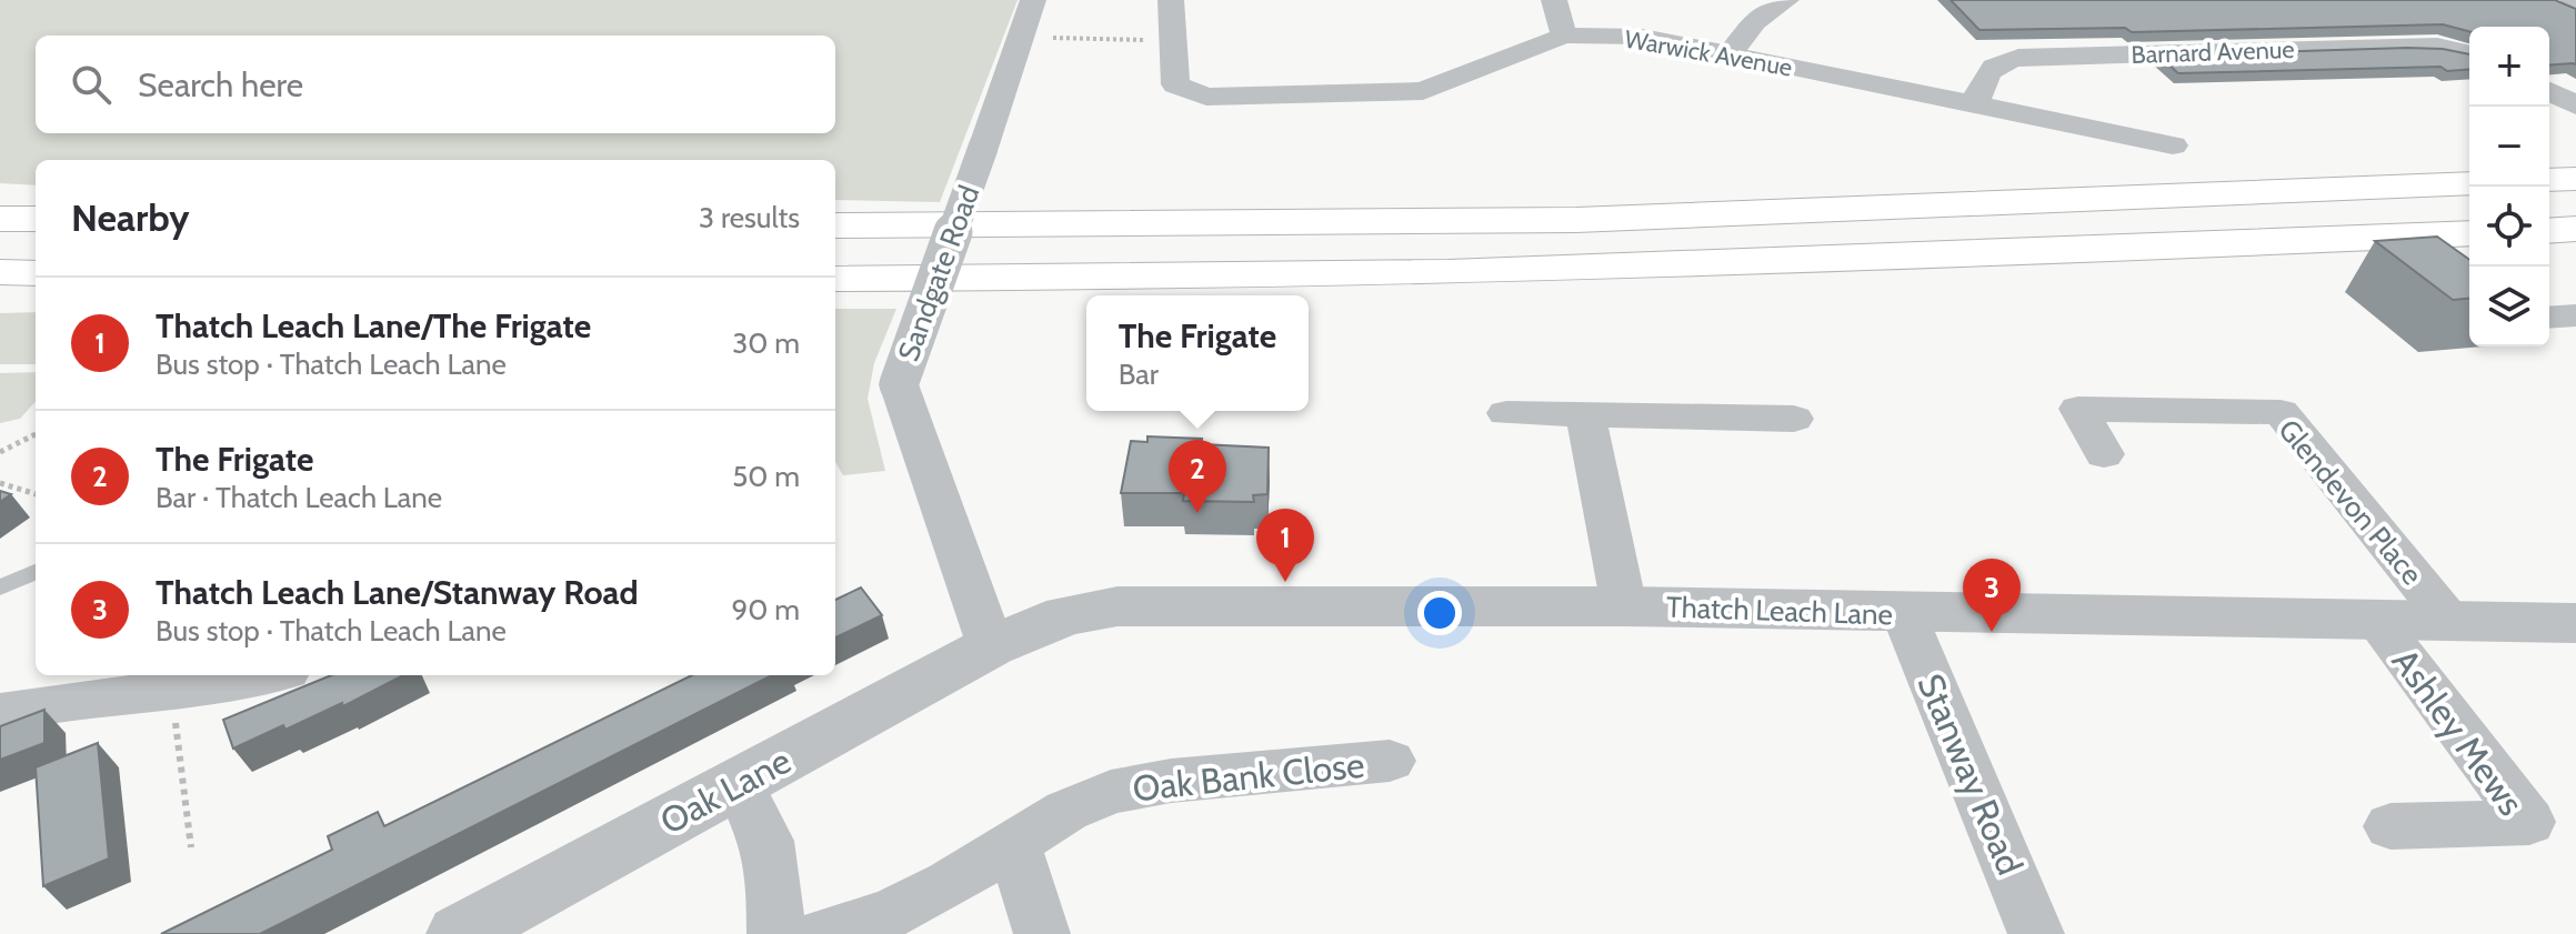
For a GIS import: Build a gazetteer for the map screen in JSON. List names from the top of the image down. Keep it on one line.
{"streets":{"street":["Barnard Avenue","Warwick Avenue","Sandgate Road","Glendevon Place","Thatch Leach Lane","Ashley Mews","Stanway Road","Oak Bank Close","Oak Lane"]},"crossings":[["Barnard Avenue","Warwick Avenue"],["Sandgate Road","Thatch Leach Lane"],["Sandgate Road","Oak Lane"],["Glendevon Place","Thatch Leach Lane"],["Thatch Leach Lane","Ashley Mews"],["Thatch Leach Lane","Stanway Road"],["Thatch Leach Lane","Oak Lane"]],"page":{"map_buttons":["+","−"],"search":"Search here","heading":["Nearby","3 results"],"list":[{"mark":"1","name":"Thatch Leach Lane/The Frigate","note":"Bus stop · Thatch Leach Lane","value":"30 m"},{"mark":"2","name":"The Frigate","note":"Bar · Thatch Leach Lane","value":"50 m"},{"mark":"3","name":"Thatch Leach Lane/Stanway Road","note":"Bus stop · Thatch Leach Lane","value":"90 m"}],"popup":["The Frigate","Bar"],"pins":["2","1","3"]}}
